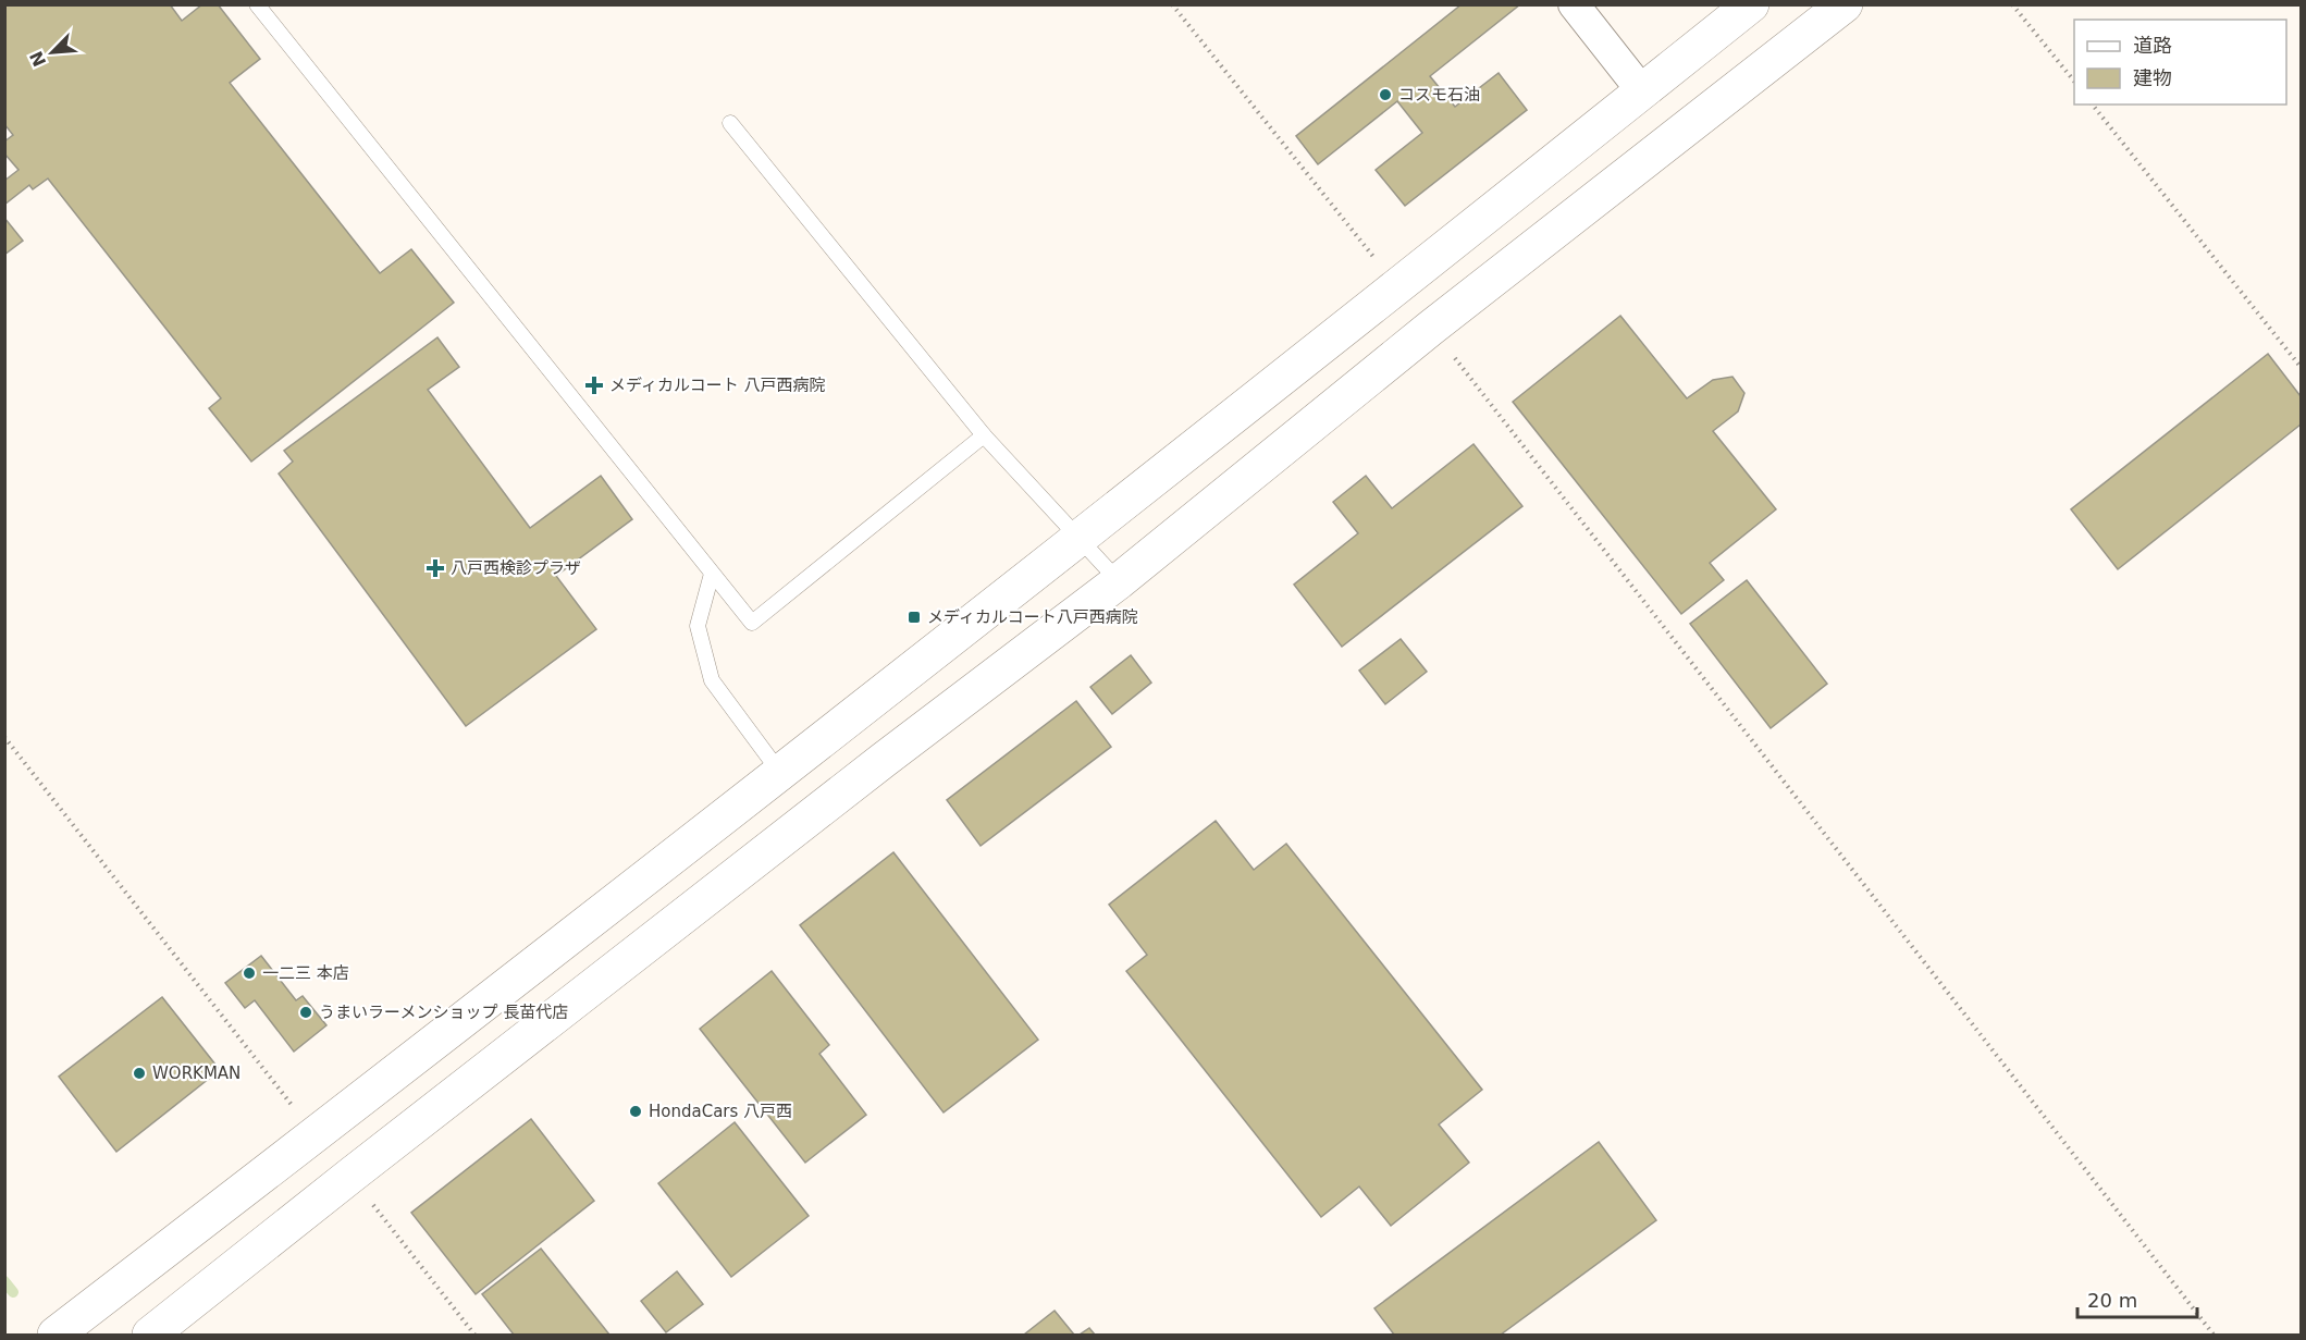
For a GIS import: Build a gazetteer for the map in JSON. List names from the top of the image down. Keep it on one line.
{"places":{"other":["コスモ石油","一二三 本店","うまいラーメンショップ 長苗代店","WORKMAN","HondaCars 八戸西"],"health":["メディカルコート 八戸西病院","八戸西検診プラザ"],"transit":["メディカルコート八戸西病院"]},"legend":["道路","建物"],"scale_bar":"20 m","north":"bottom left"}
